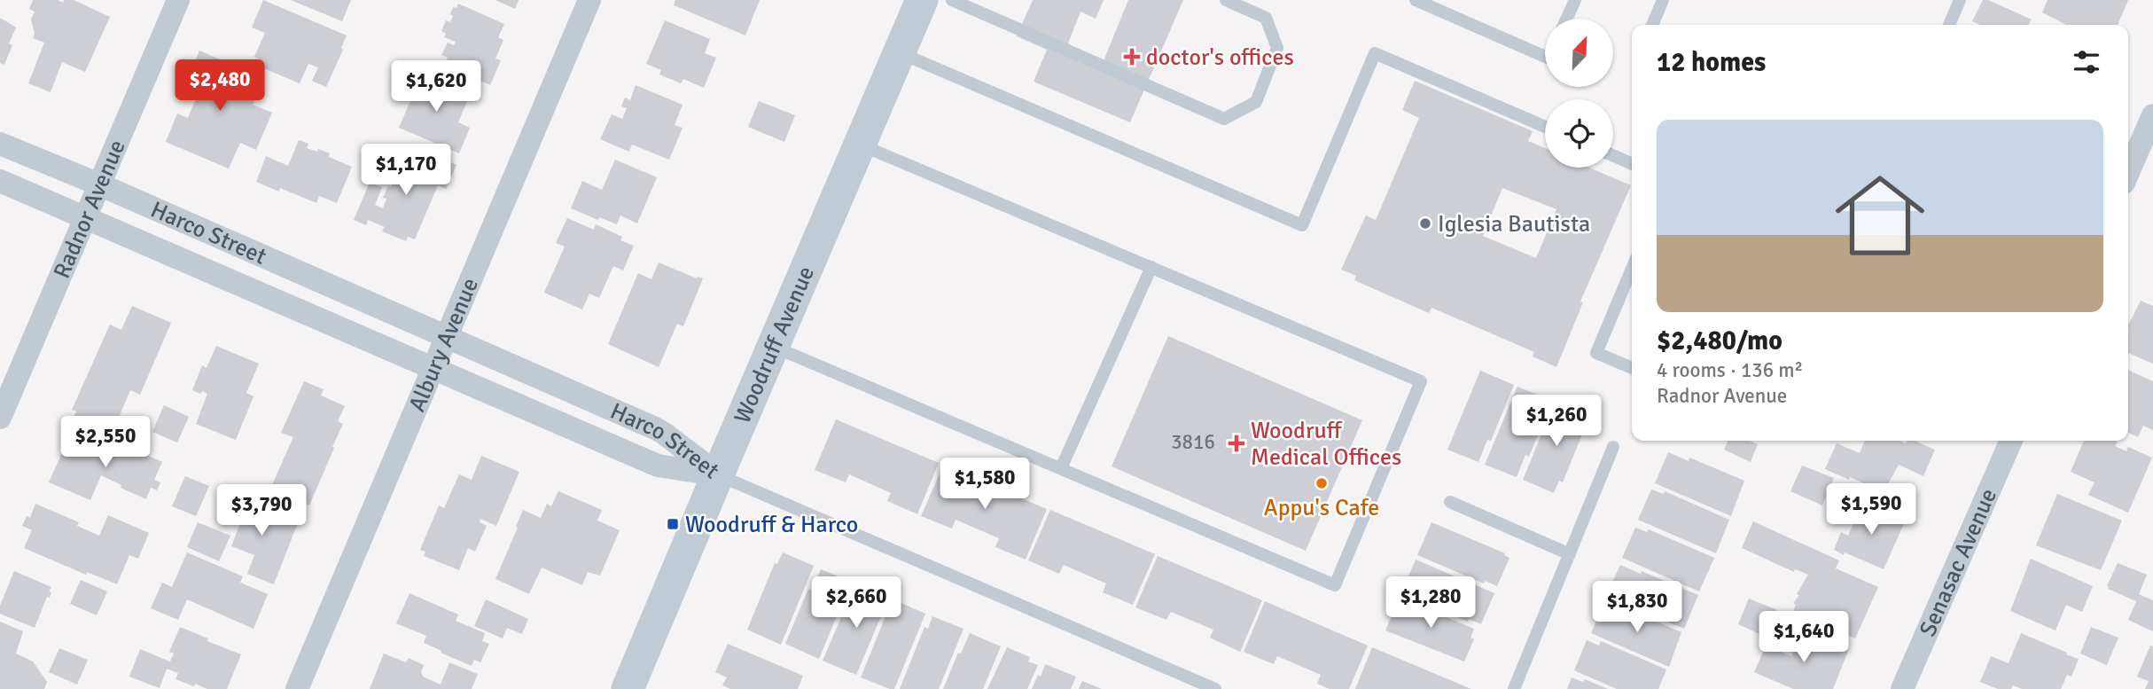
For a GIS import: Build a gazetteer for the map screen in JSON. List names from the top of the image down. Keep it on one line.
{"streets":{"main road":["Woodruff Avenue"],"street":["Radnor Avenue","Harco Street","Albury Avenue","Senasac Avenue"]},"crossings":[["Radnor Avenue","Harco Street"],["Harco Street","Albury Avenue"],["Harco Street","Woodruff Avenue"]],"places":{"health":["doctor's offices","Woodruff Medical Offices"],"other":["Iglesia Bautista","Appu's Cafe"],"transit":["Woodruff & Harco"]},"house_numbers":["3816"],"north":"top right","page":{"heading":"12 homes","price":["$2,480","$1,620","$1,170","$1,260","$2,550","$1,580","$1,590","$3,790","$2,660","$1,280","$1,830","$1,640"],"list":[{"name":"$2,480/mo","note":"4 rooms · 136 m² · Radnor Avenue"}]}}
